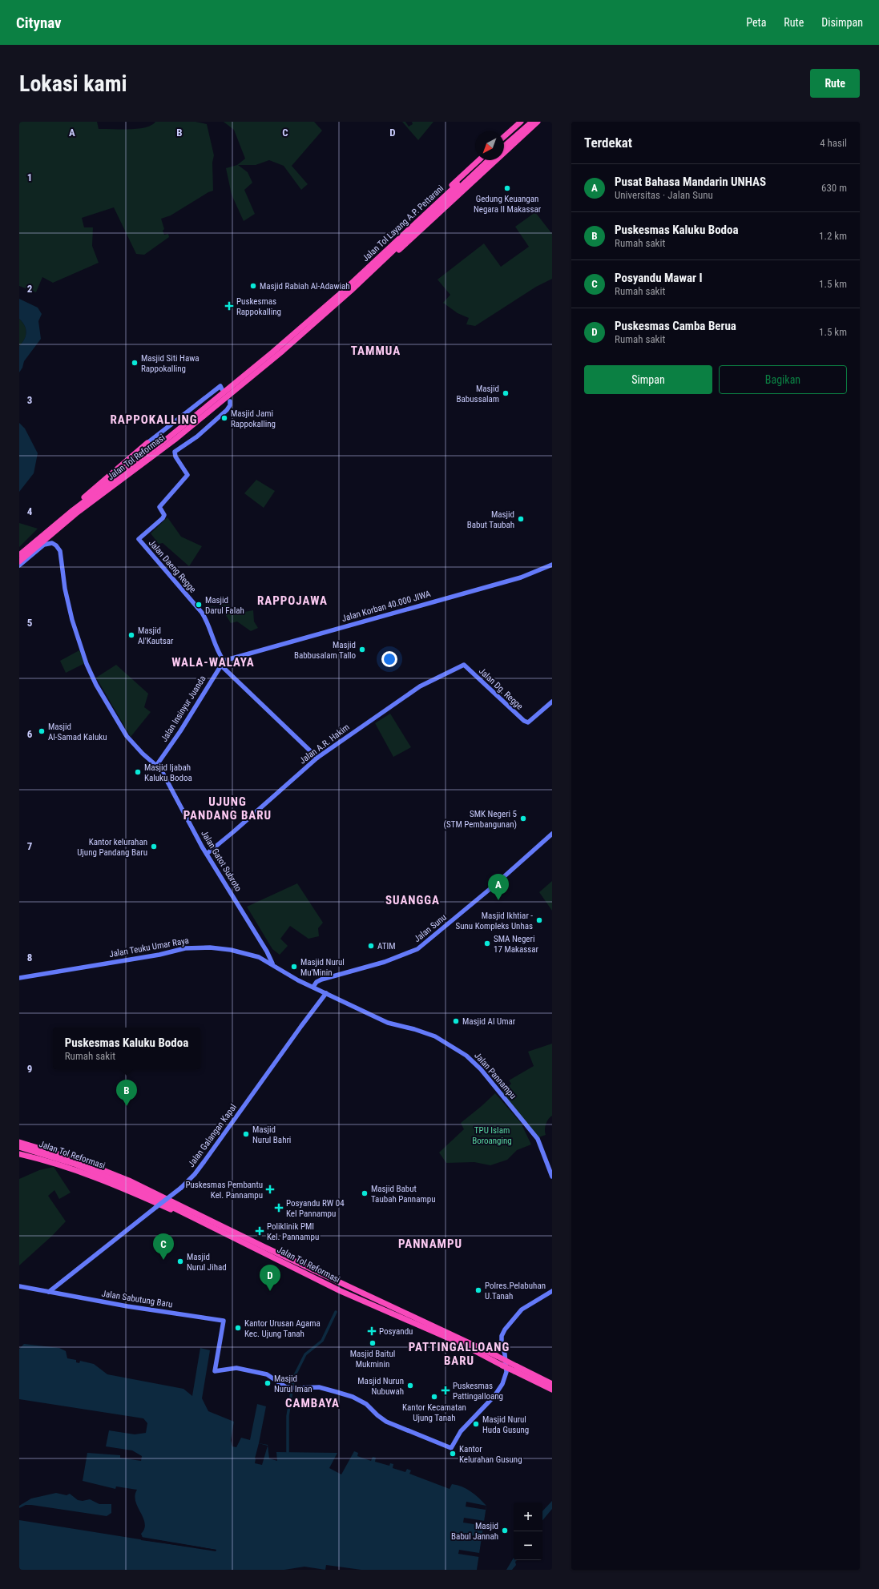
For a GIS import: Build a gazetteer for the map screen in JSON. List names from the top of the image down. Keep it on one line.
{"streets":{"highway":["Jalan Tol Layang A.P. Pettarani","Jalan Tol Reformasi"],"street":["Jalan Daeng Regge","Jalan Korban 40.000 JIWA","Jalan Dg. Regge","Jalan Insinyur Juanda","Jalan A.R. Hakim","Jalan Gatot Subroto","Jalan Sunu","Jalan Teuku Umar Raya","Jalan Pannampu","Jalan Galangan Kapal","Jalan Sabutung Baru"]},"crossings":[["Jalan Tol Layang A.P. Pettarani","Jalan Tol Reformasi"],["Jalan Daeng Regge","Jalan Korban 40.000 JIWA"],["Jalan Daeng Regge","Jalan Insinyur Juanda"],["Jalan Korban 40.000 JIWA","Jalan Insinyur Juanda"],["Jalan Dg. Regge","Jalan A.R. Hakim"],["Jalan Insinyur Juanda","Jalan Gatot Subroto"],["Jalan A.R. Hakim","Jalan Gatot Subroto"],["Jalan Gatot Subroto","Jalan Teuku Umar Raya"],["Jalan Sunu","Jalan Teuku Umar Raya"],["Jalan Sunu","Jalan Pannampu"],["Jalan Teuku Umar Raya","Jalan Pannampu"],["Jalan Pannampu","Jalan Galangan Kapal"],["Jalan Galangan Kapal","Jalan Sabutung Baru"]],"districts":["TAMMUA","RAPPOKALLING","RAPPOJAWA","WALA-WALAYA","UJUNG PANDANG BARU","SUANGGA","PANNAMPU","PATTINGALLOANG BARU","CAMBAYA"],"parks":["TPU Islam Boroanging"],"places":{"other":["Gedung Keuangan Negara II Makassar","Masjid Rabiah Al-Adawiah","Masjid Siti Hawa Rappokalling","Masjid Babussalam","Masjid Jami Rappokalling","Masjid Babut Taubah","Masjid Darul Falah","Masjid Al'Kautsar","Masjid Babbusalam Tallo","Masjid Al-Samad Kaluku","Masjid Ijabah Kaluku Bodoa","SMK Negeri 5 (STM Pembangunan)","Kantor kelurahan Ujung Pandang Baru","Masjid Ikhtiar - Sunu Kompleks Unhas","SMA Negeri 17 Makassar","ATIM","Masjid Nurul Mu'Minin","Masjid Al Umar","Masjid Nurul Bahri","Masjid Babut Taubah Pannampu","Masjid Nurul Jihad","Polres.Pelabuhan U.Tanah","Kantor Urusan Agama Kec. Ujung Tanah","Masjid Baitul Mukminin","Masjid Nurul Iman","Masjid Nurun Nubuwah","Kantor Kecamatan Ujung Tanah","Masjid Nurul Huda Gusung","Kantor Kelurahan Gusung","Masjid Babul Jannah"],"health":["Puskesmas Rappokalling","Puskesmas Pembantu Kel. Pannampu","Posyandu RW 04 Kel Pannampu","Poliklinik PMI Kel. Pannampu","Posyandu","Puskesmas Pattingalloang"]},"north":"bottom left","page":{"header":"Citynav","nav":["Peta","Rute","Disimpan"],"buttons":["Rute",["Simpan","Bagikan"]],"title":"Lokasi kami","heading":["Terdekat","4 hasil"],"list":[{"mark":"A","name":"Pusat Bahasa Mandarin UNHAS","note":"Universitas · Jalan Sunu","value":"630 m"},{"mark":"B","name":"Puskesmas Kaluku Bodoa","note":"Rumah sakit","value":"1.2 km"},{"mark":"C","name":"Posyandu Mawar I","note":"Rumah sakit","value":"1.5 km"},{"mark":"D","name":"Puskesmas Camba Berua","note":"Rumah sakit","value":"1.5 km"}],"pins":["A","B","C","D"],"popup":["Puskesmas Kaluku Bodoa","Rumah sakit"],"map_buttons":["+","−"]},"grid":{"columns":["A","B","C","D"],"rows":["1","2","3","4","5","6","7","8","9"]}}
